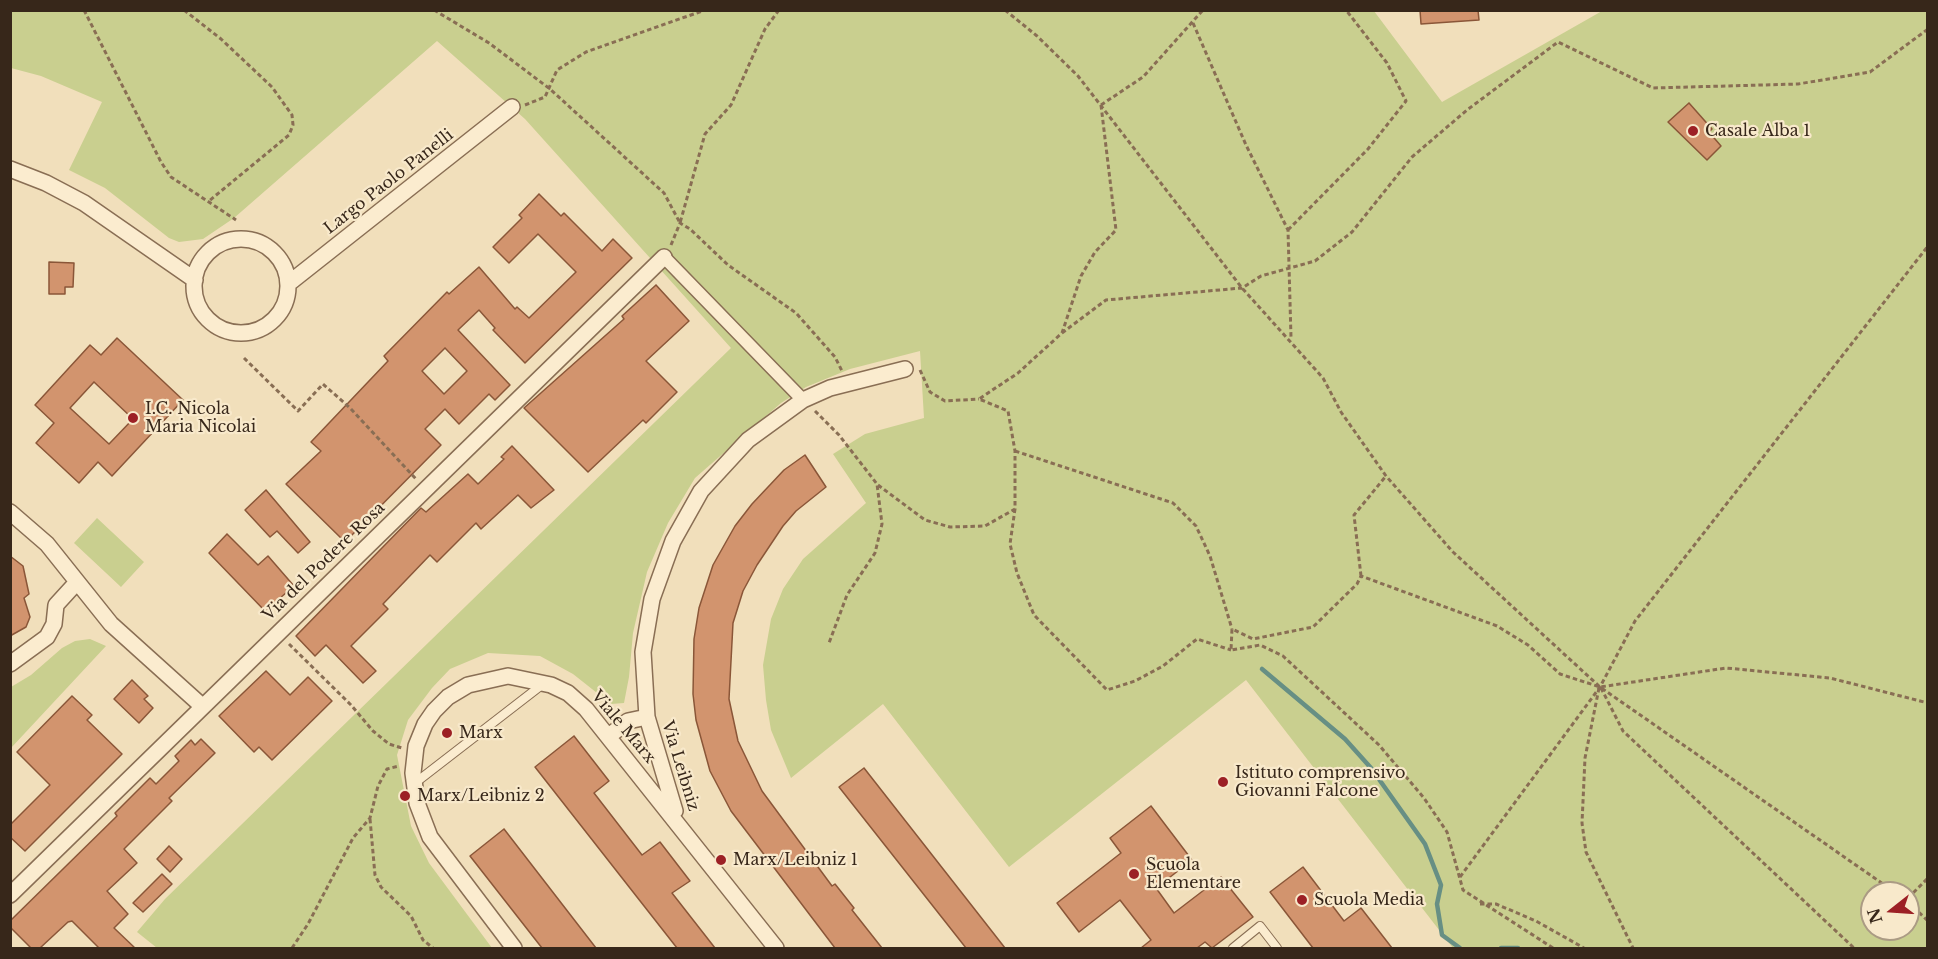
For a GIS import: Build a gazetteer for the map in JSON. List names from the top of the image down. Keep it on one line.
{"streets":{"street":["Largo Paolo Panelli","Via del Podere Rosa","Viale Marx","Via Leibniz"]},"crossings":[["Viale Marx","Via Leibniz"]],"places":["Casale Alba 1","I.C. Nicola Maria Nicolai","Marx","Istituto comprensivo Giovanni Falcone","Marx/Leibniz 2","Marx/Leibniz 1","Scuola Elementare","Scuola Media"],"north":"left"}
